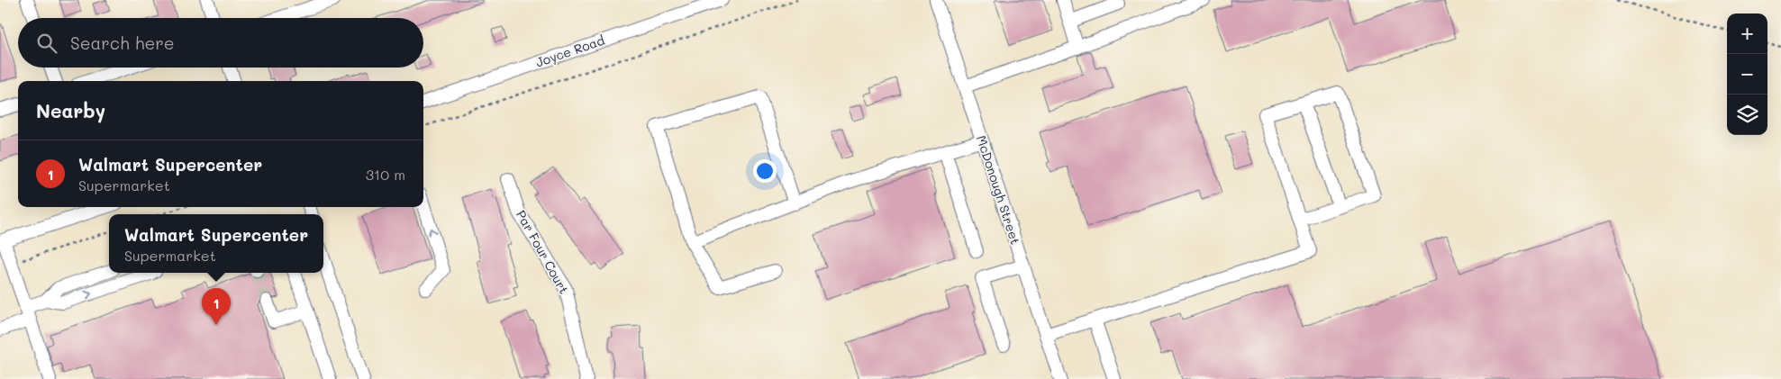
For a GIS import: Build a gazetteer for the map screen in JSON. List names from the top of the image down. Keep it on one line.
{"streets":{"street":["Joyce Road","McDonough Street","Par Four Court"]},"page":{"map_buttons":["+","−"],"search":"Search here","heading":"Nearby","list":[{"mark":"1","name":"Walmart Supercenter","note":"Supermarket","value":"310 m"}],"popup":["Walmart Supercenter","Supermarket"],"pins":"1"}}
